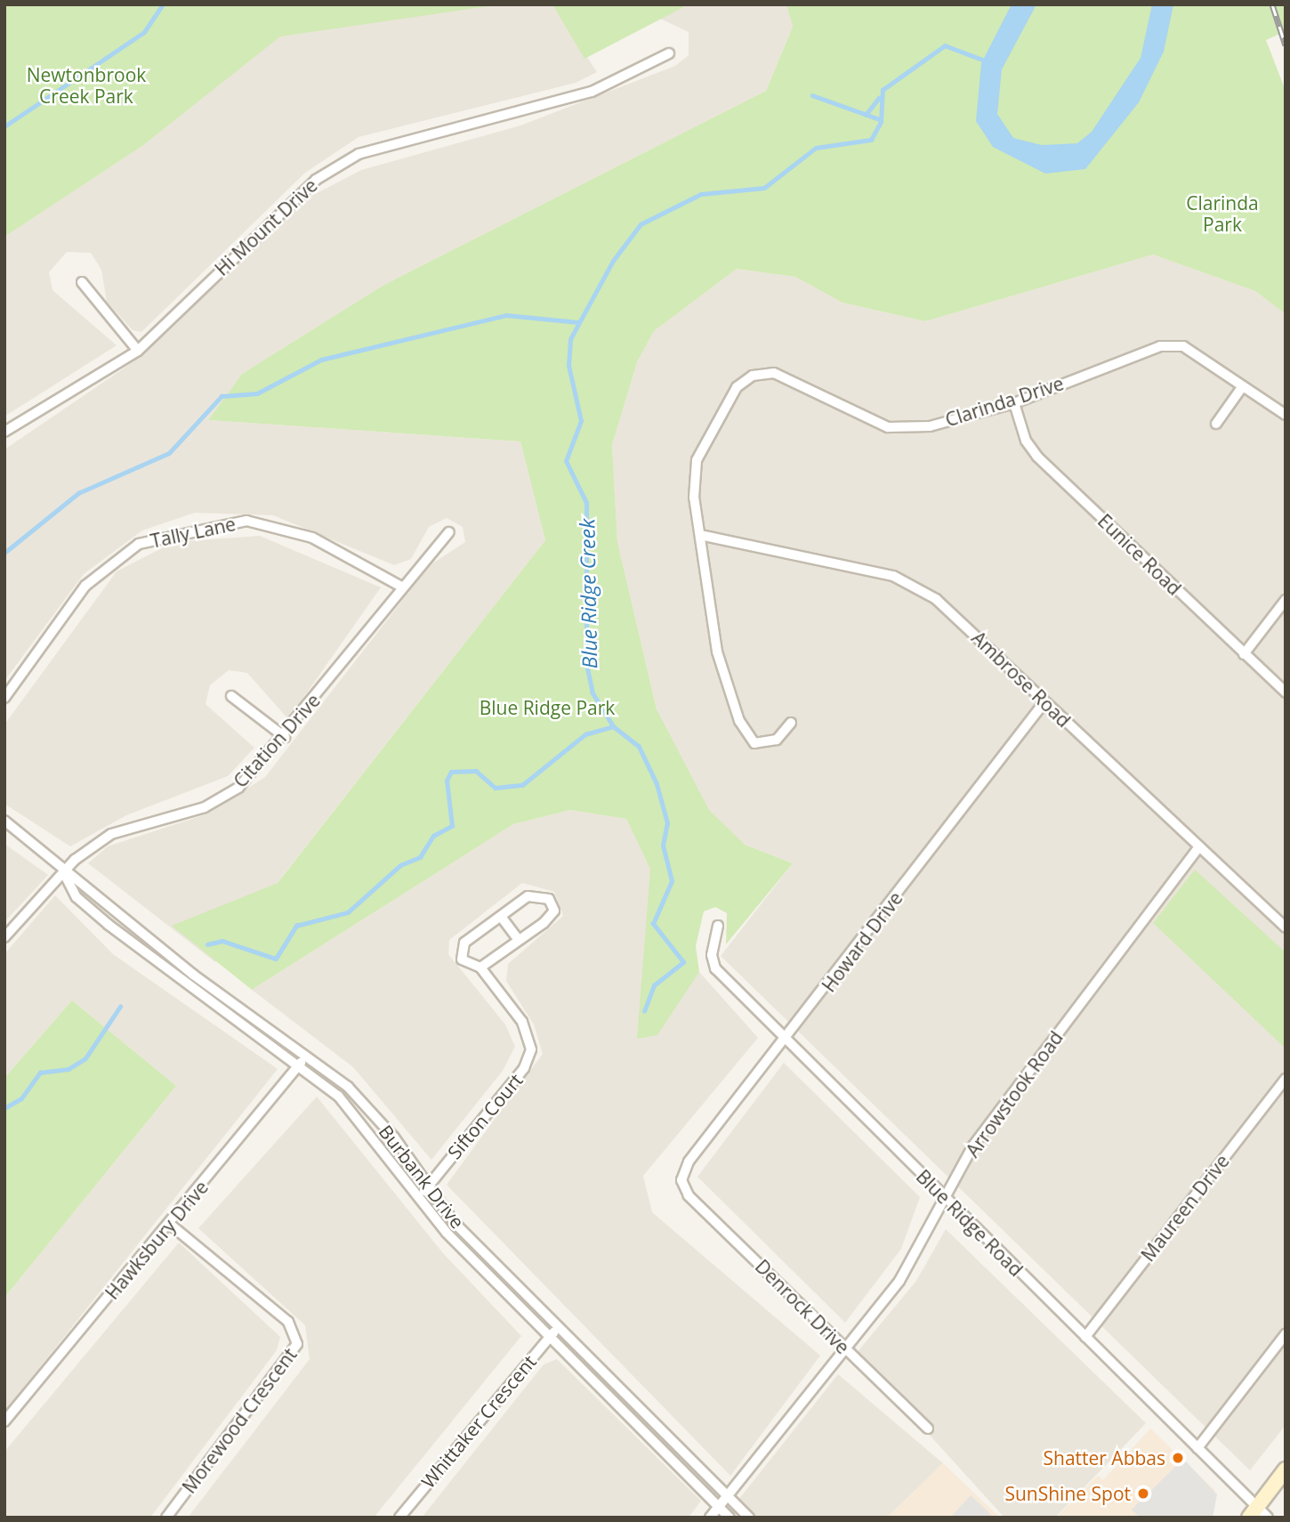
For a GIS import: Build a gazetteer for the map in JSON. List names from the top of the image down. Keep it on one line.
{"streets":{"street":["Hi Mount Drive","Clarinda Drive","Tally Lane","Eunice Road","Ambrose Road","Citation Drive","Howard Drive","Arrowstook Road","Sifton Court","Burbank Drive","Maureen Drive","Blue Ridge Road","Hawksbury Drive","Denrock Drive","Morewood Crescent","Whittaker Crescent"]},"crossings":[["Clarinda Drive","Eunice Road"],["Clarinda Drive","Ambrose Road"],["Tally Lane","Citation Drive"],["Ambrose Road","Howard Drive"],["Ambrose Road","Arrowstook Road"],["Citation Drive","Burbank Drive"],["Howard Drive","Blue Ridge Road"],["Howard Drive","Denrock Drive"],["Arrowstook Road","Burbank Drive"],["Arrowstook Road","Blue Ridge Road"],["Arrowstook Road","Denrock Drive"],["Sifton Court","Burbank Drive"],["Burbank Drive","Hawksbury Drive"],["Burbank Drive","Whittaker Crescent"],["Maureen Drive","Blue Ridge Road"],["Hawksbury Drive","Morewood Crescent"]],"water":["Blue Ridge Creek"],"parks":["Newtonbrook Creek Park","Clarinda Park","Blue Ridge Park"],"places":["Shatter Abbas","SunShine Spot"]}
